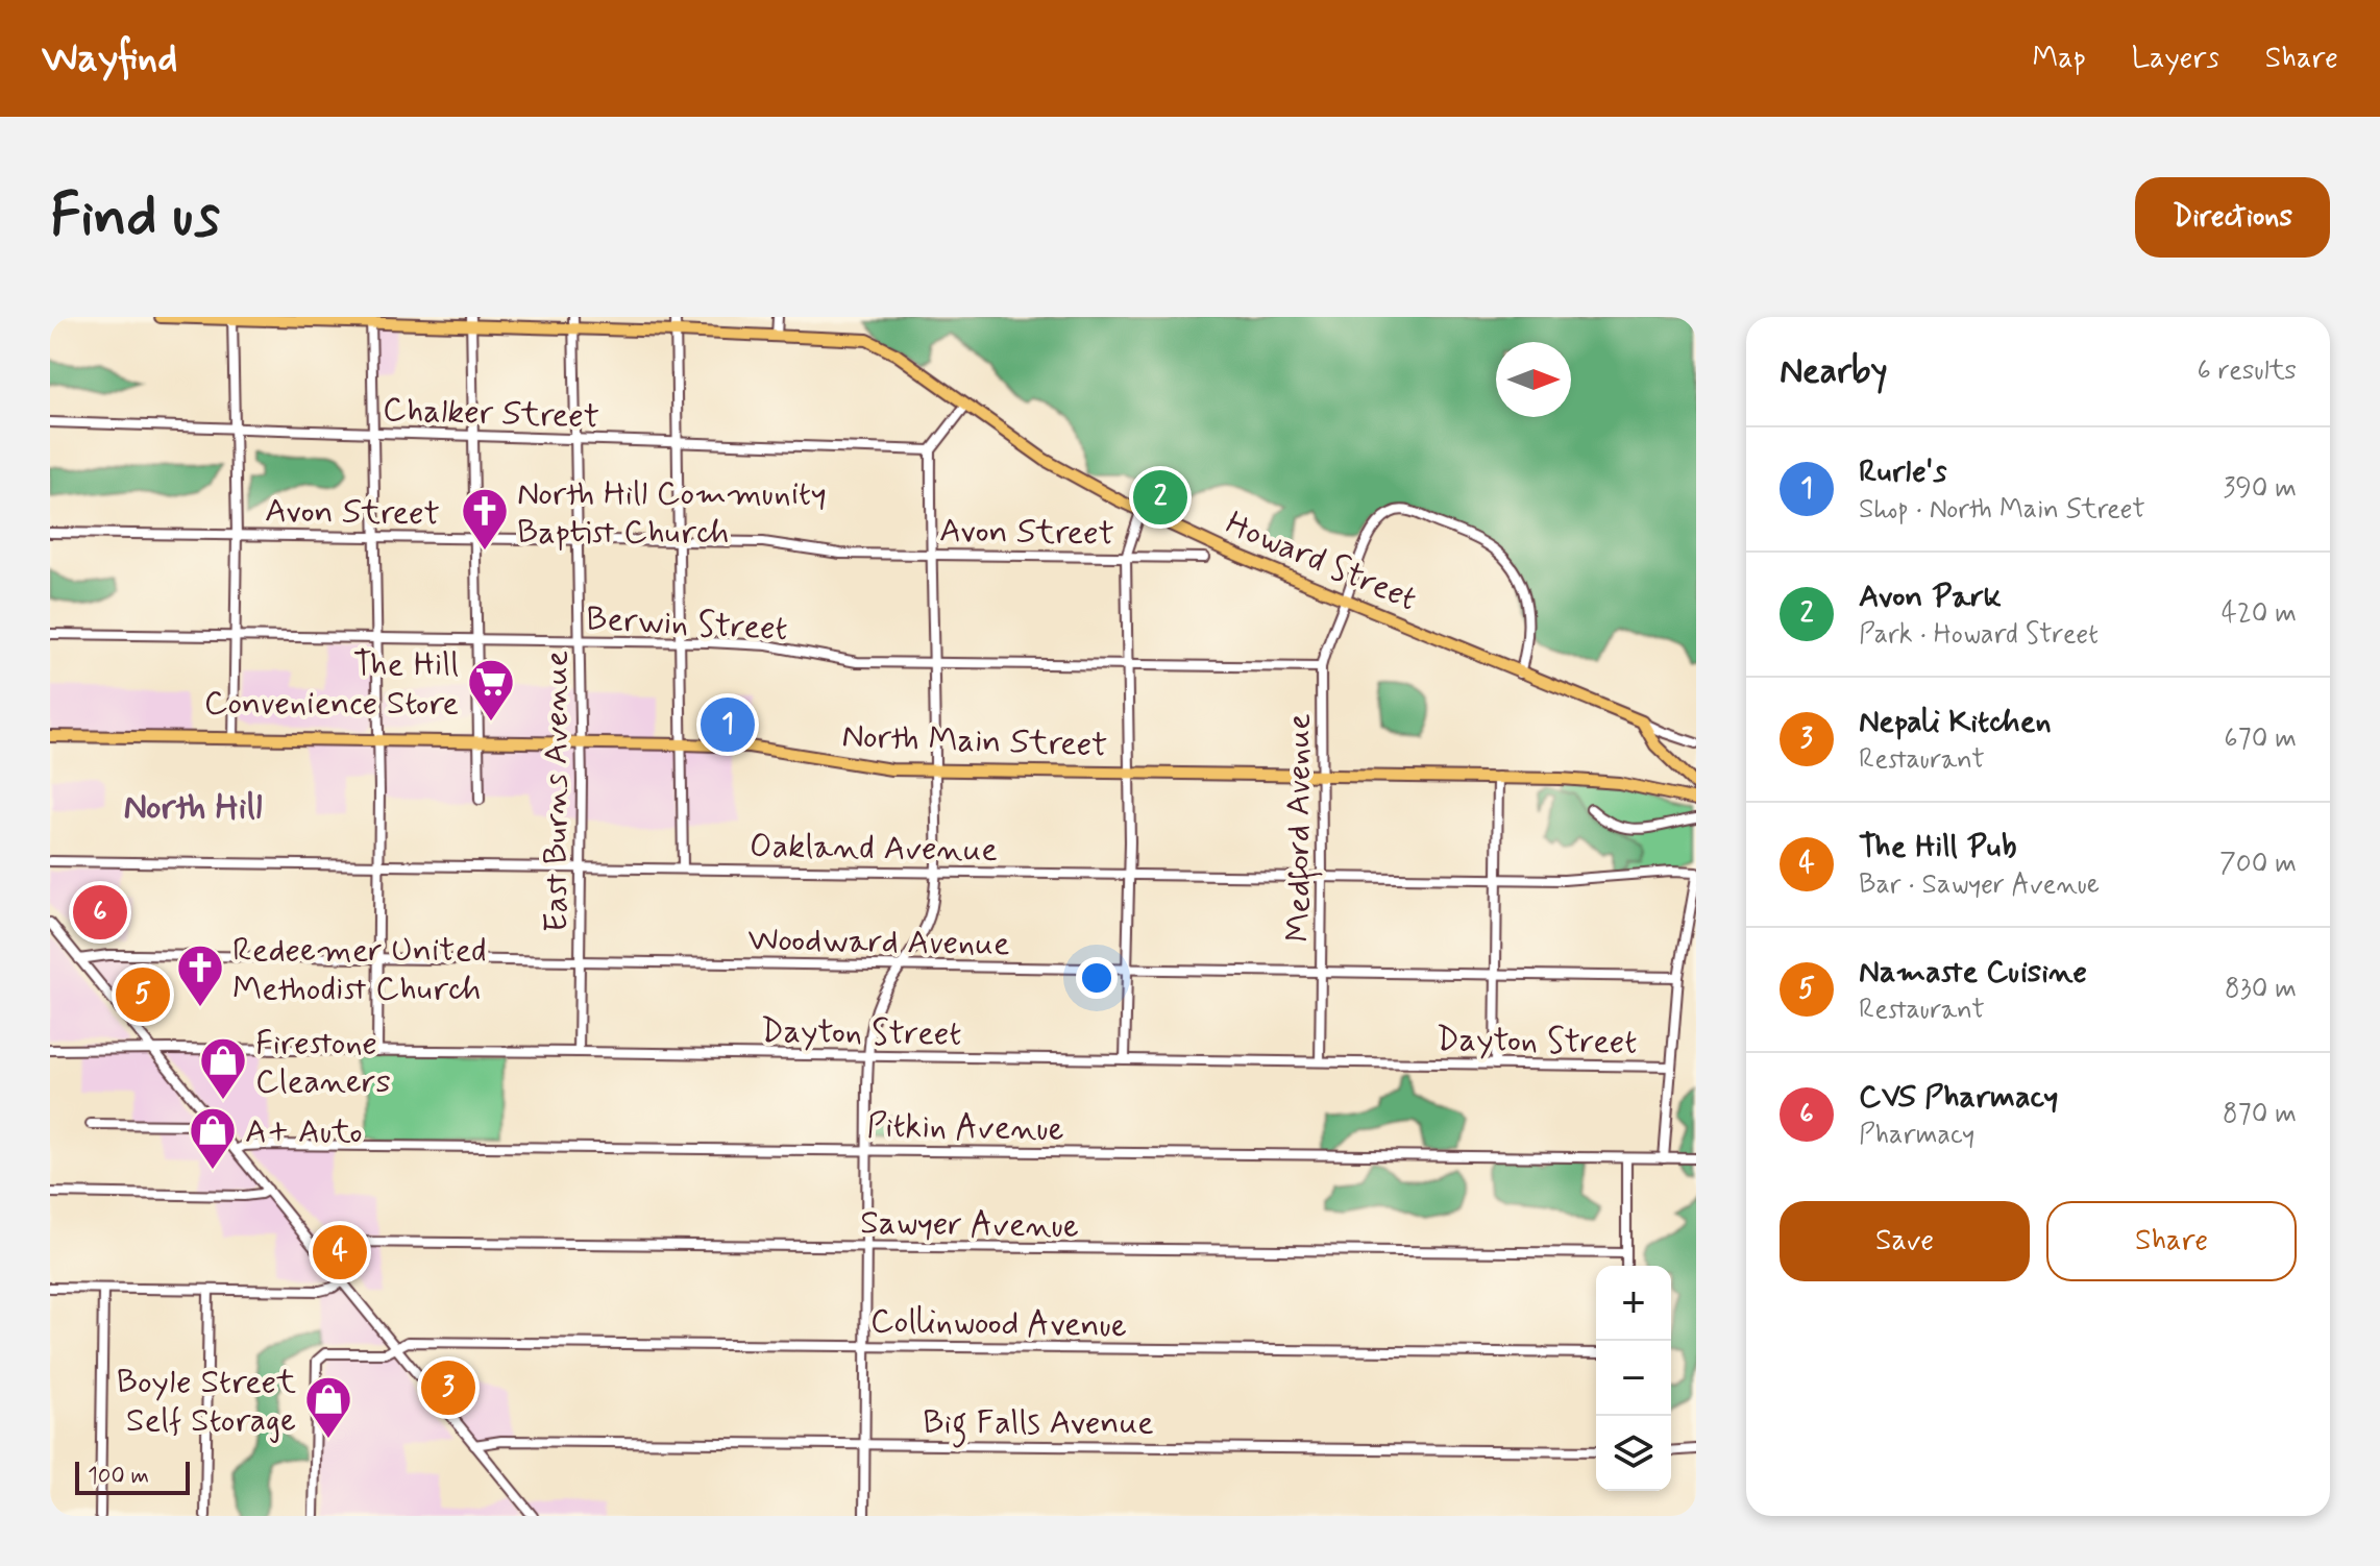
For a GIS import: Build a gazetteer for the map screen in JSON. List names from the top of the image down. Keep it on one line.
{"streets":{"main road":["Howard Street","North Main Street"],"street":["Chalker Street","Avon Street","Berwin Street","East Burns Avenue","Medford Avenue","Oakland Avenue","Woodward Avenue","Dayton Street","Pitkin Avenue","Sawyer Avenue","Collinwood Avenue","Big Falls Avenue"]},"crossings":[["Chalker Street","East Burns Avenue"],["Avon Street","East Burns Avenue"],["Howard Street","East Burns Avenue"],["Howard Street","Medford Avenue"],["Berwin Street","East Burns Avenue"],["Berwin Street","Medford Avenue"],["North Main Street","East Burns Avenue"],["North Main Street","Medford Avenue"],["East Burns Avenue","Oakland Avenue"],["East Burns Avenue","Woodward Avenue"],["East Burns Avenue","Dayton Street"],["Medford Avenue","Oakland Avenue"],["Medford Avenue","Woodward Avenue"],["Medford Avenue","Dayton Street"]],"districts":["North Hill"],"places":{"church":["North Hill Community Baptist Church","Redeemer United Methodist Church"],"supermarket":["The Hill Convenience Store"],"shop":["Firestone Cleaners","A+ Auto","Boyle Street Self Storage"]},"scale_bar":"100 m","north":"right","page":{"header":"Wayfind","nav":["Map","Layers","Share"],"buttons":["Directions",["Save","Share"]],"title":"Find us","heading":["Nearby","6 results"],"list":[{"mark":"1","name":"Rurle's","note":"Shop · North Main Street","value":"390 m"},{"mark":"2","name":"Avon Park","note":"Park · Howard Street","value":"420 m"},{"mark":"3","name":"Nepali Kitchen","note":"Restaurant","value":"670 m"},{"mark":"4","name":"The Hill Pub","note":"Bar · Sawyer Avenue","value":"700 m"},{"mark":"5","name":"Namaste Cuisine","note":"Restaurant","value":"830 m"},{"mark":"6","name":"CVS Pharmacy","note":"Pharmacy","value":"870 m"}],"pins":["2","1","6","5","4","3"],"map_buttons":["+","−"],"scale":"100 m"}}
